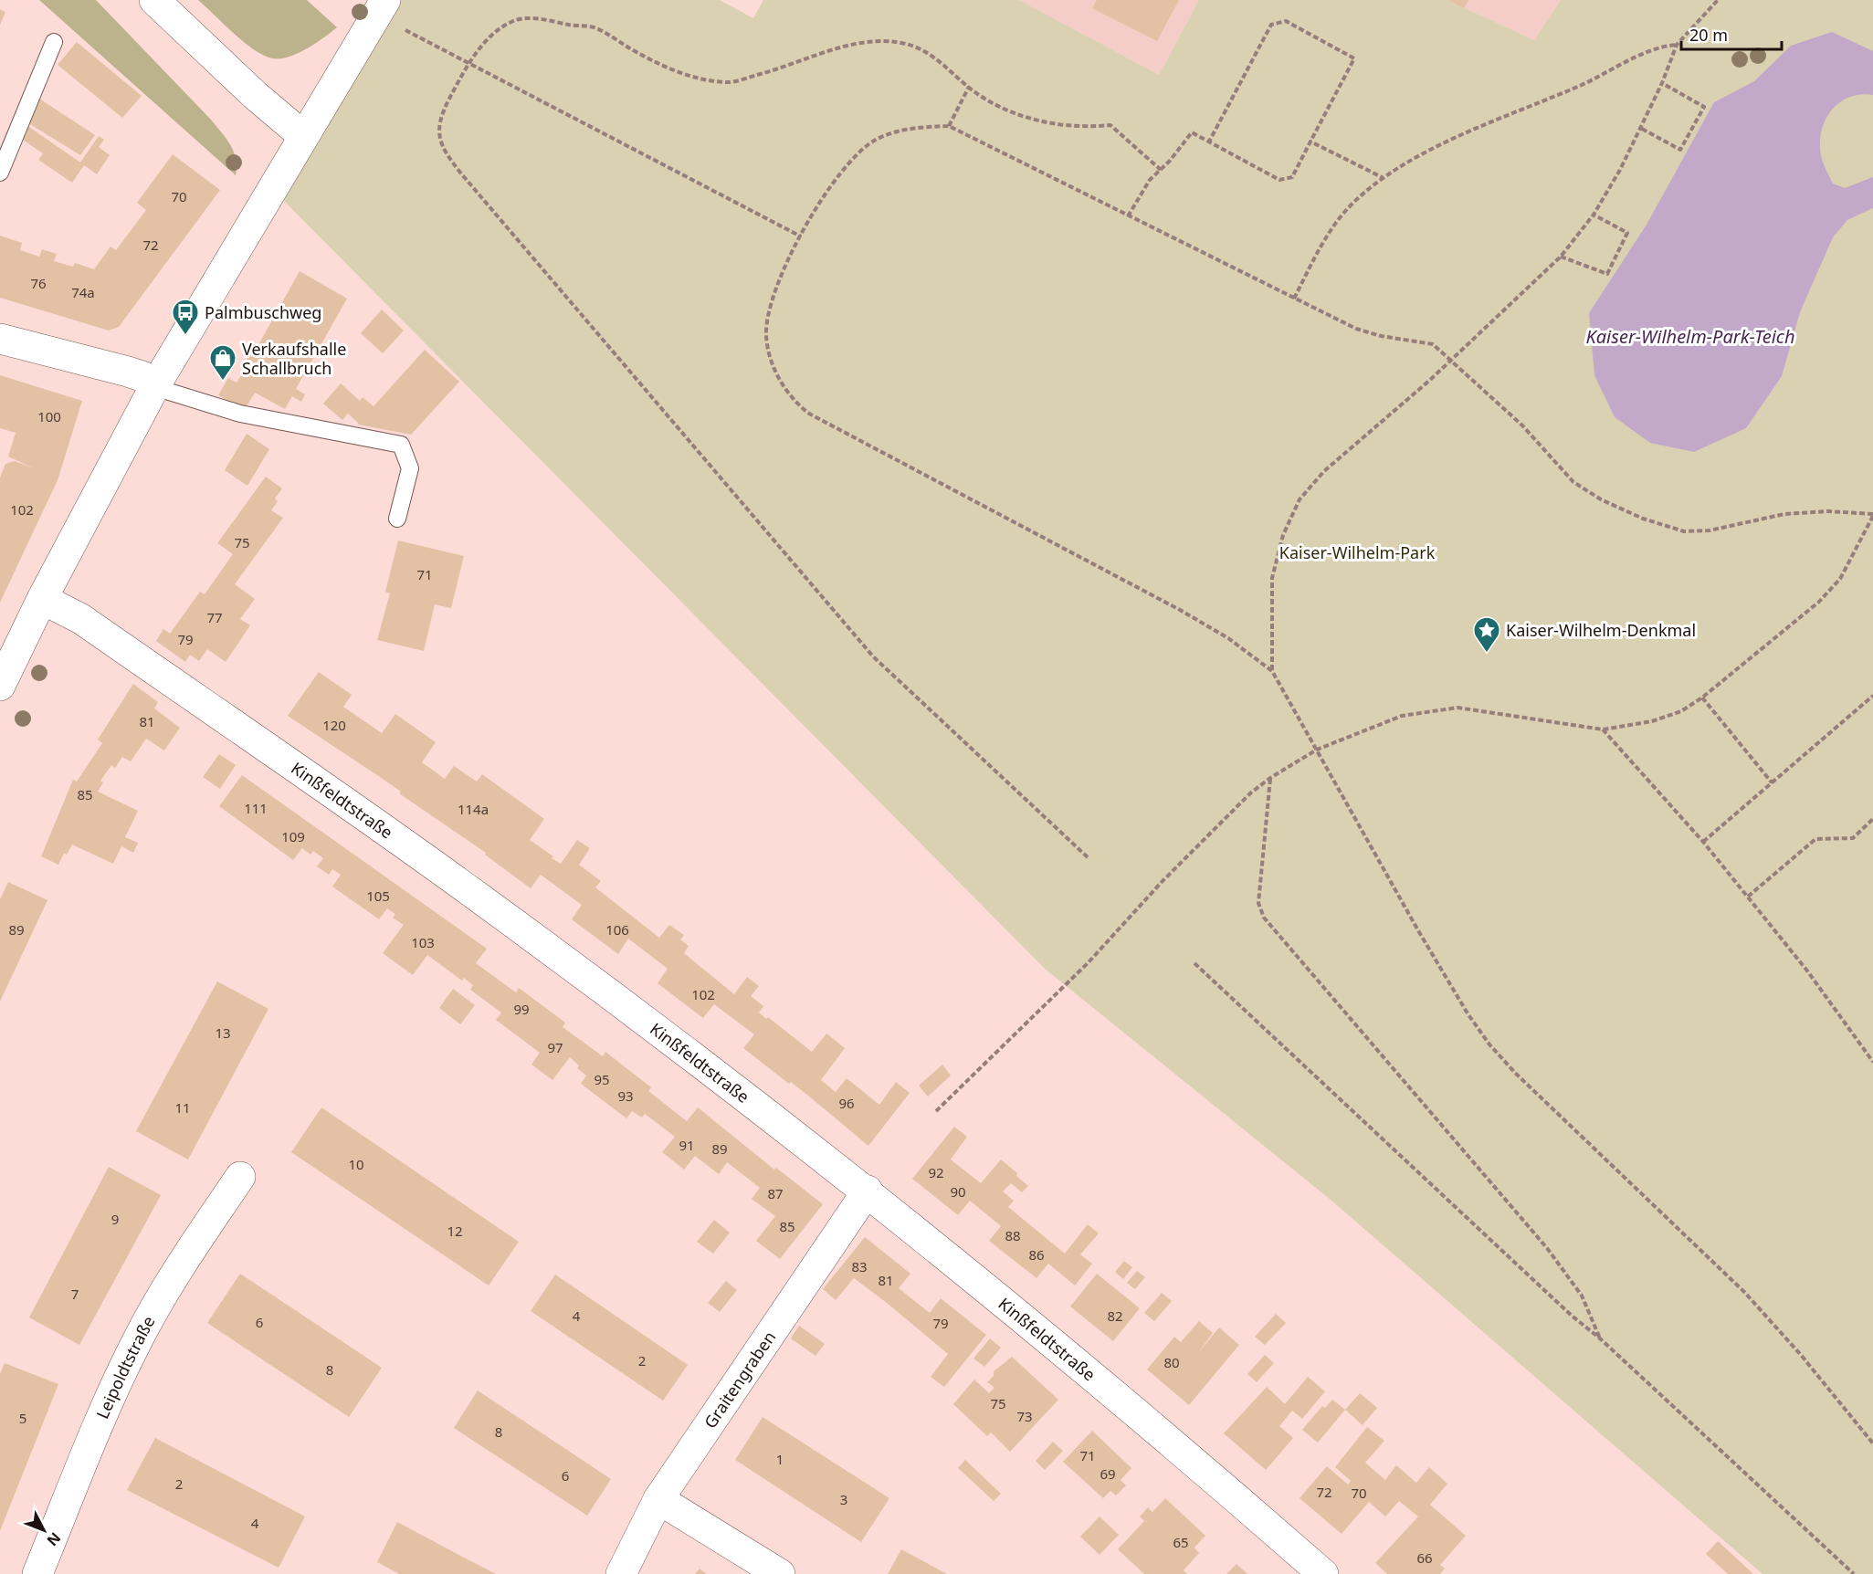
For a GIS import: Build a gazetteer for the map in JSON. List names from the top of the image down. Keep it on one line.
{"streets":{"street":["Kinßfeldtstraße","Leipoldtstraße","Graitengraben"]},"crossings":[["Kinßfeldtstraße","Graitengraben"]],"water":["Kaiser-Wilhelm-Park-Teich"],"parks":["Kaiser-Wilhelm-Park"],"places":{"bus stop":["Palmbuschweg"],"shop":["Verkaufshalle Schallbruch"],"place":["Kaiser-Wilhelm-Denkmal"]},"house_numbers":["70","72","76","74a","100","102","75","71","77","79","81","120","85","111","114a","109","105","89","106","103","102","99","13","97","95","93","96","11","91","89","10","92","90","87","9","85","12","88","86","83","81","7","4","82","6","79","2","80","8","75","73","5","8","71","1","69","6","2","72","70","3","4","65","66"],"scale_bar":"20 m","north":"bottom right"}
